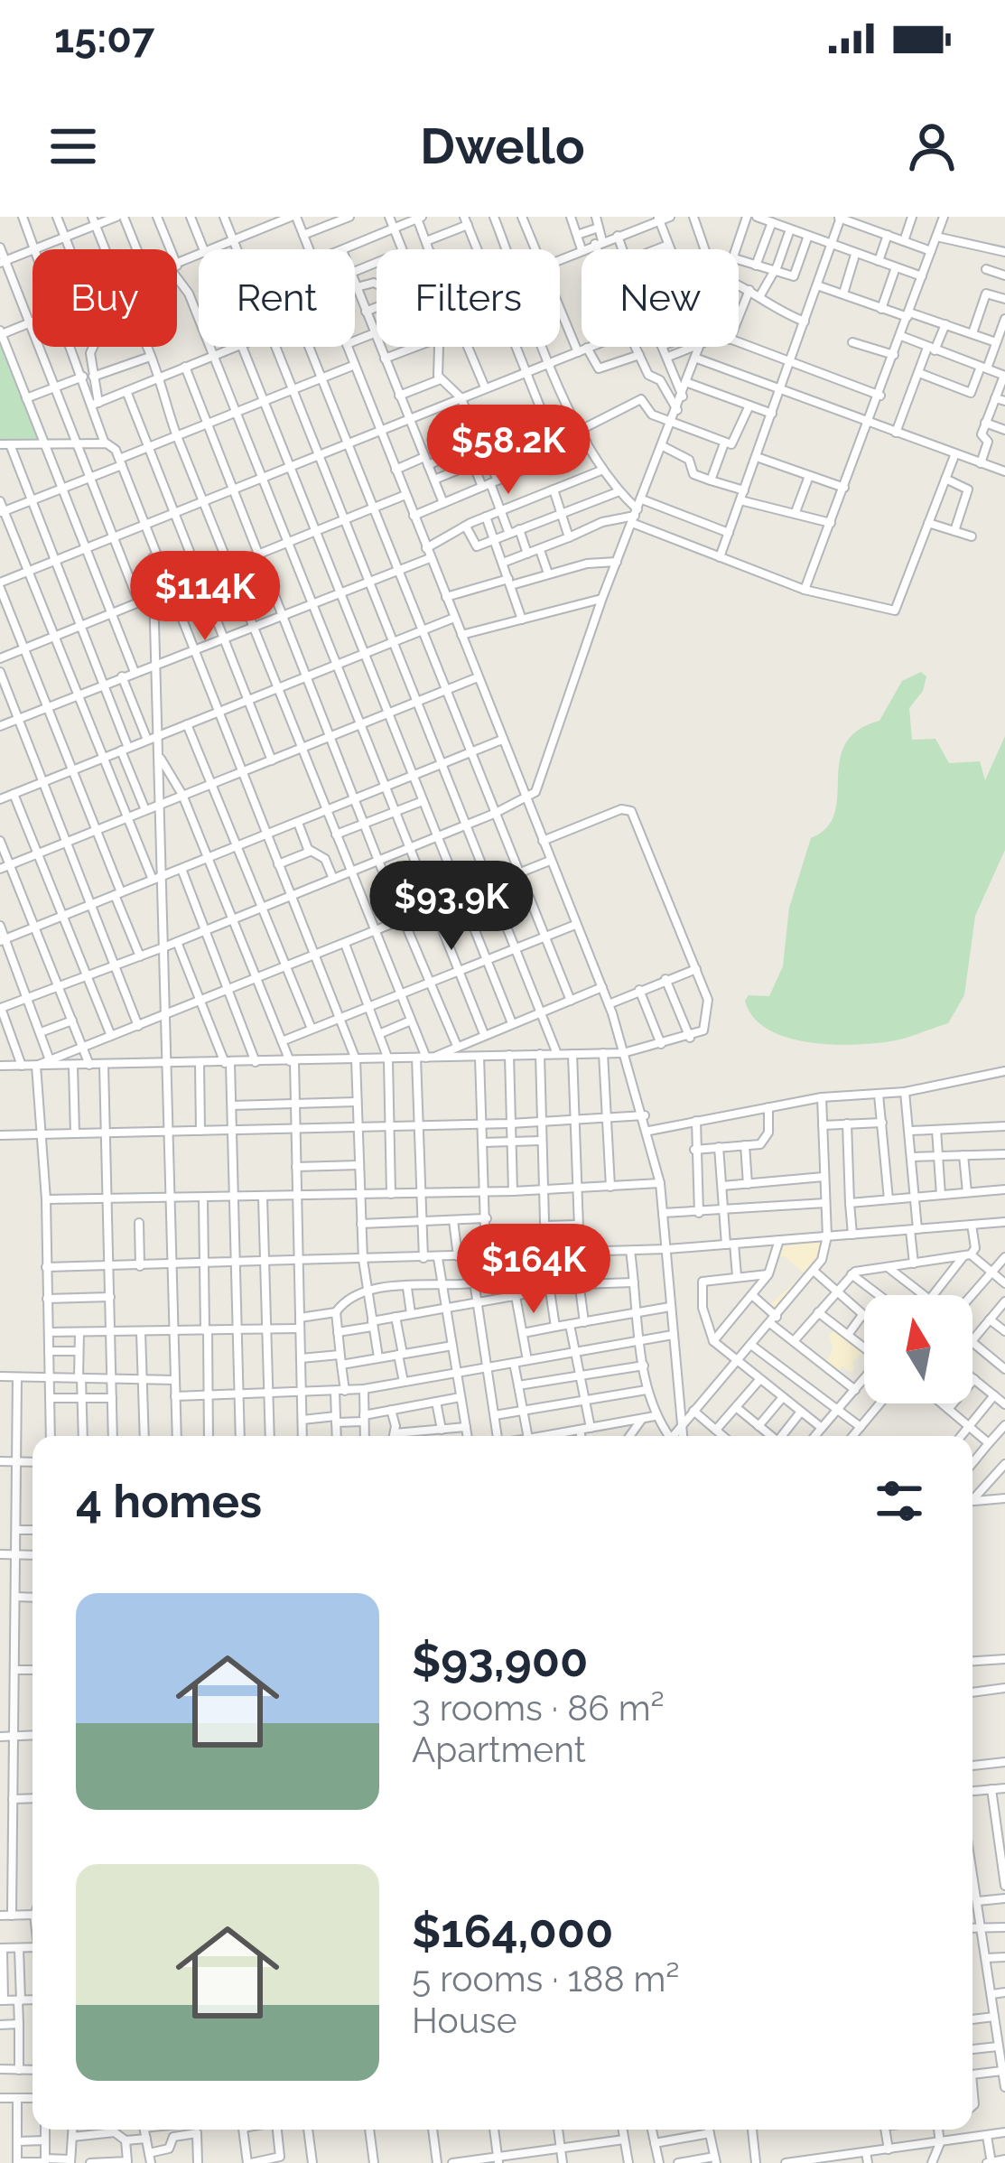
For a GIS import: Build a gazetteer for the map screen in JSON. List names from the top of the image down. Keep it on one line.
{"north":"top","page":{"status":"15:07","header":"Dwello","chip":["Buy","Rent","Filters","New"],"price":["$58.2K","$114K","$93.9K","$164K"],"heading":"4 homes","list":[{"name":"$93,900","note":"3 rooms · 86 m² · Apartment"},{"name":"$164,000","note":"5 rooms · 188 m² · House"}]}}
